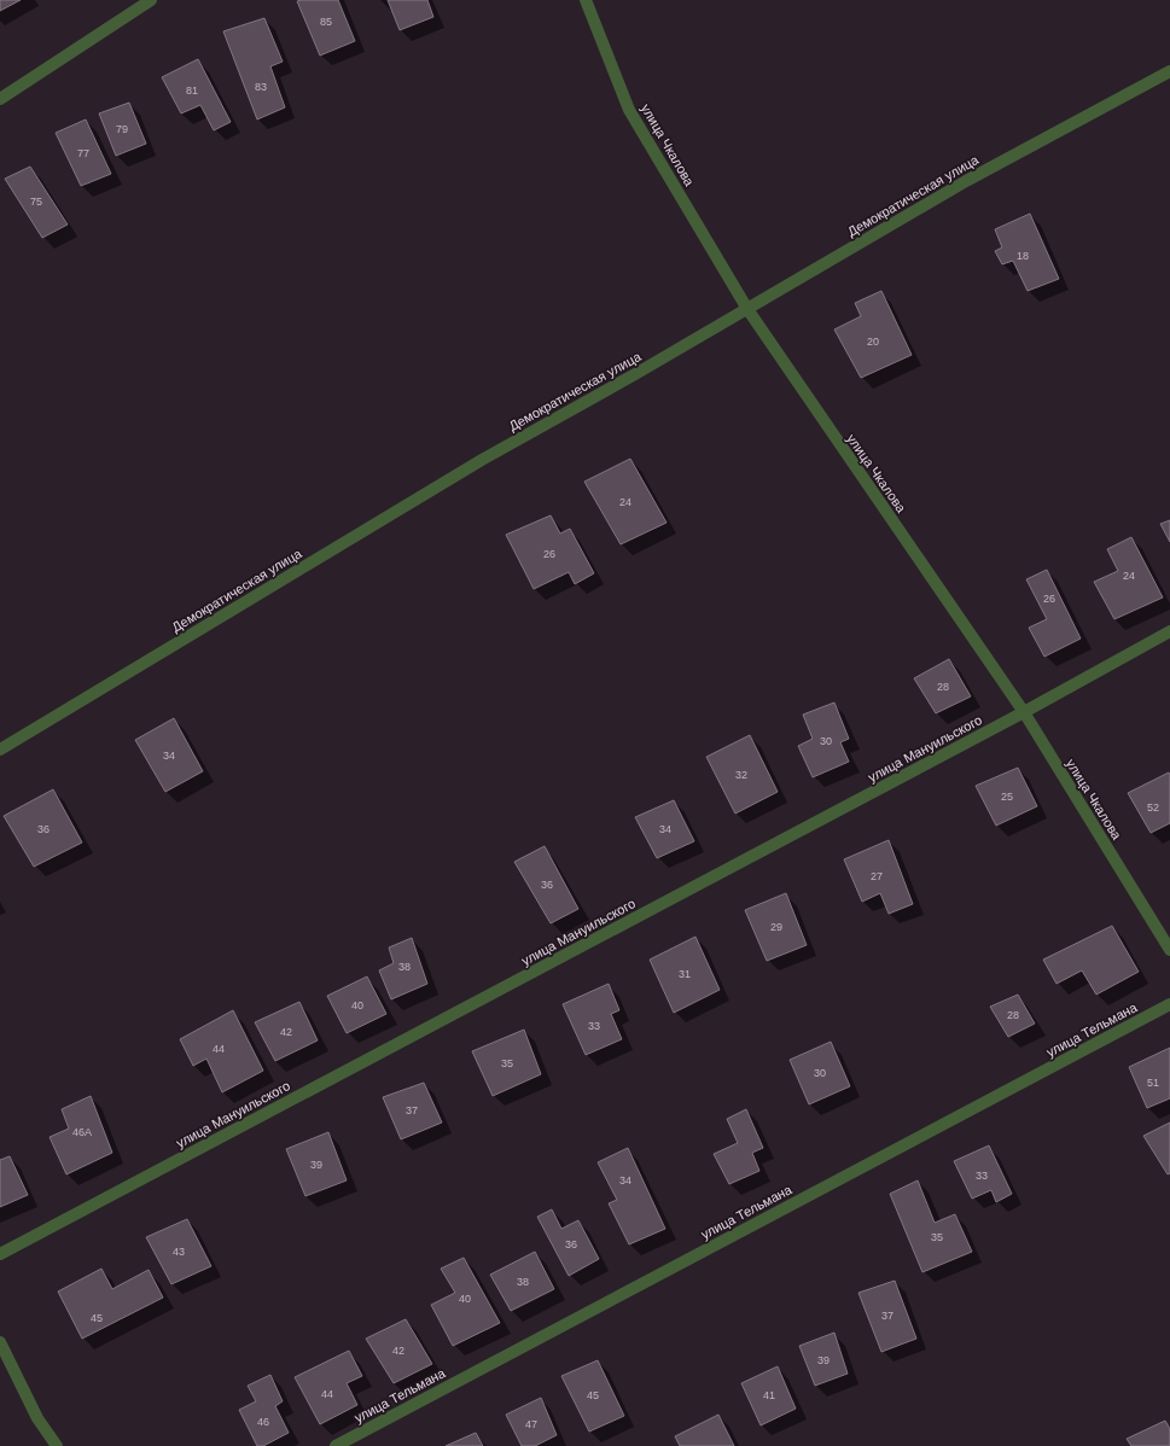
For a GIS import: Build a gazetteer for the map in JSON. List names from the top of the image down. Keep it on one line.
{"streets":{"street":["улица Чкалова","Демократическая улица","улица Мануильского","улица Тельмана"]},"crossings":[["улица Чкалова","Демократическая улица"],["улица Чкалова","улица Мануильского"]],"house_numbers":["85","83","81","79","77","75","18","20","24","26","24","26","28","30","34","32","25","52","36","34","27","36","29","38","31","40","28","33","42","44","35","30","51","37","46А","39","33","34","35","36","43","38","40","37","45","42","39","44","45","41","46","47"]}
